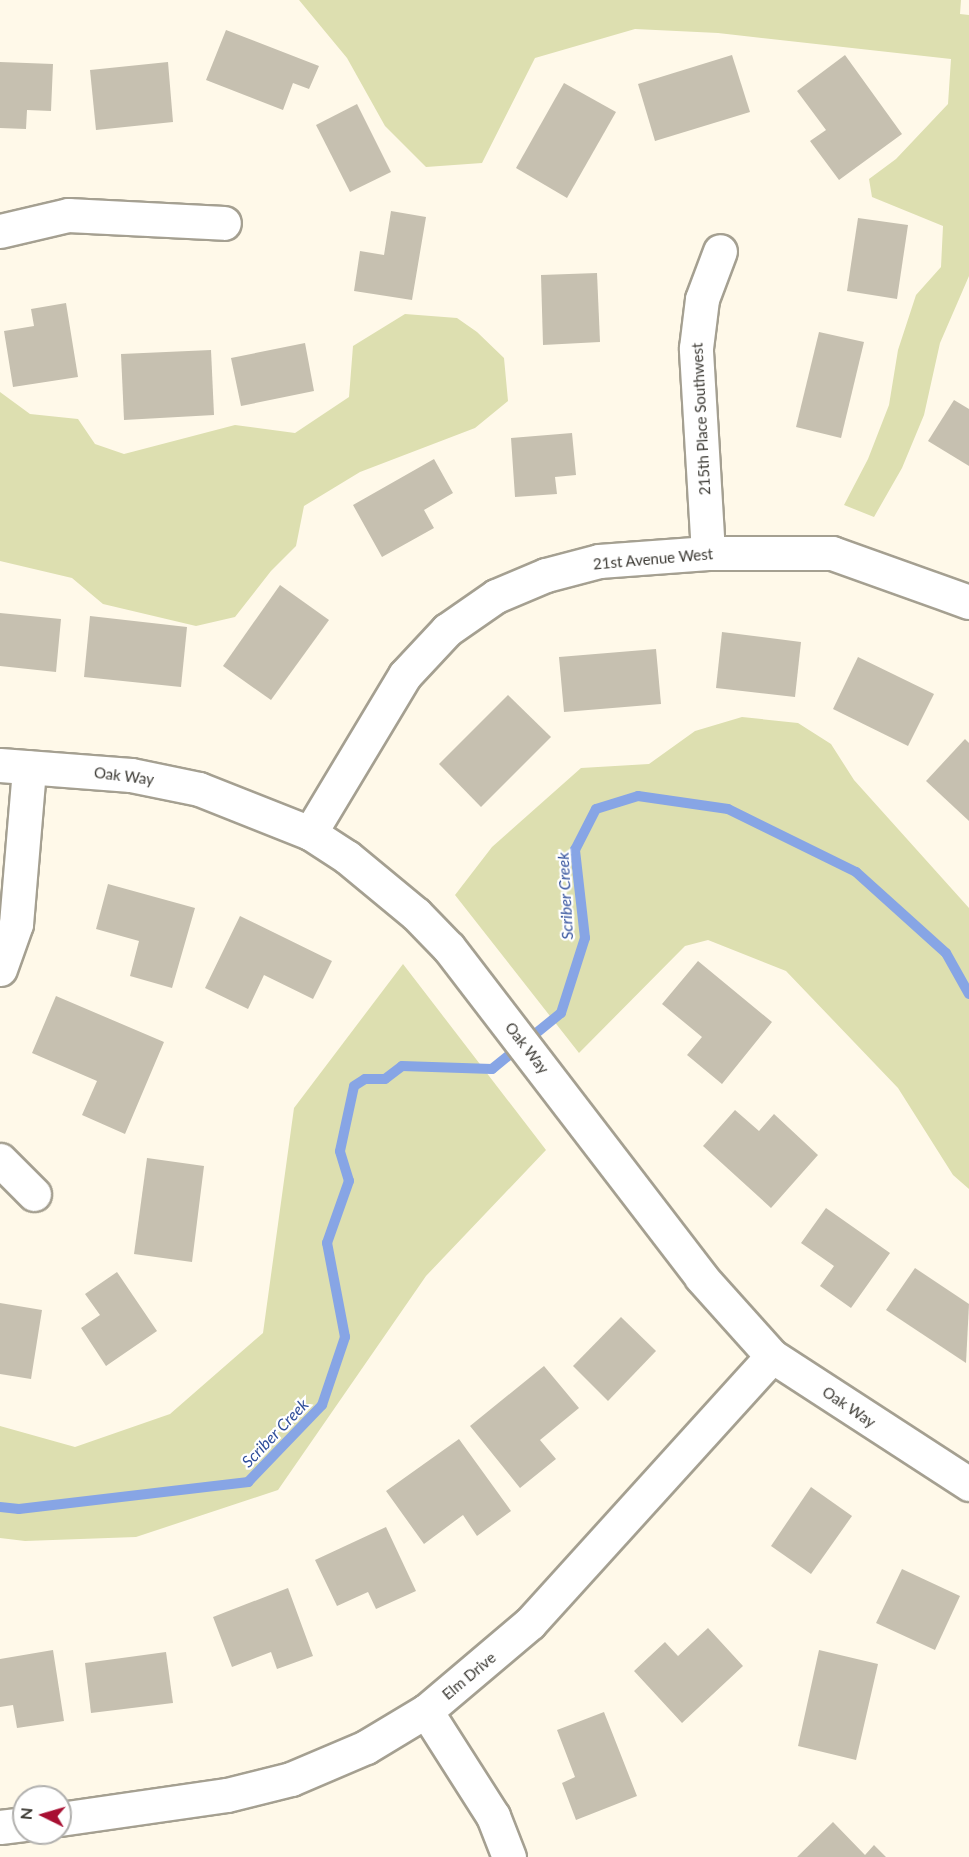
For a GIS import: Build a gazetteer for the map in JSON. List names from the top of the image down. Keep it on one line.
{"streets":{"street":["215th Place Southwest","21st Avenue West","Oak Way","Elm Drive"]},"crossings":[["215th Place Southwest","21st Avenue West"],["21st Avenue West","Oak Way"],["Oak Way","Elm Drive"]],"water":["Scriber Creek"],"north":"left"}
